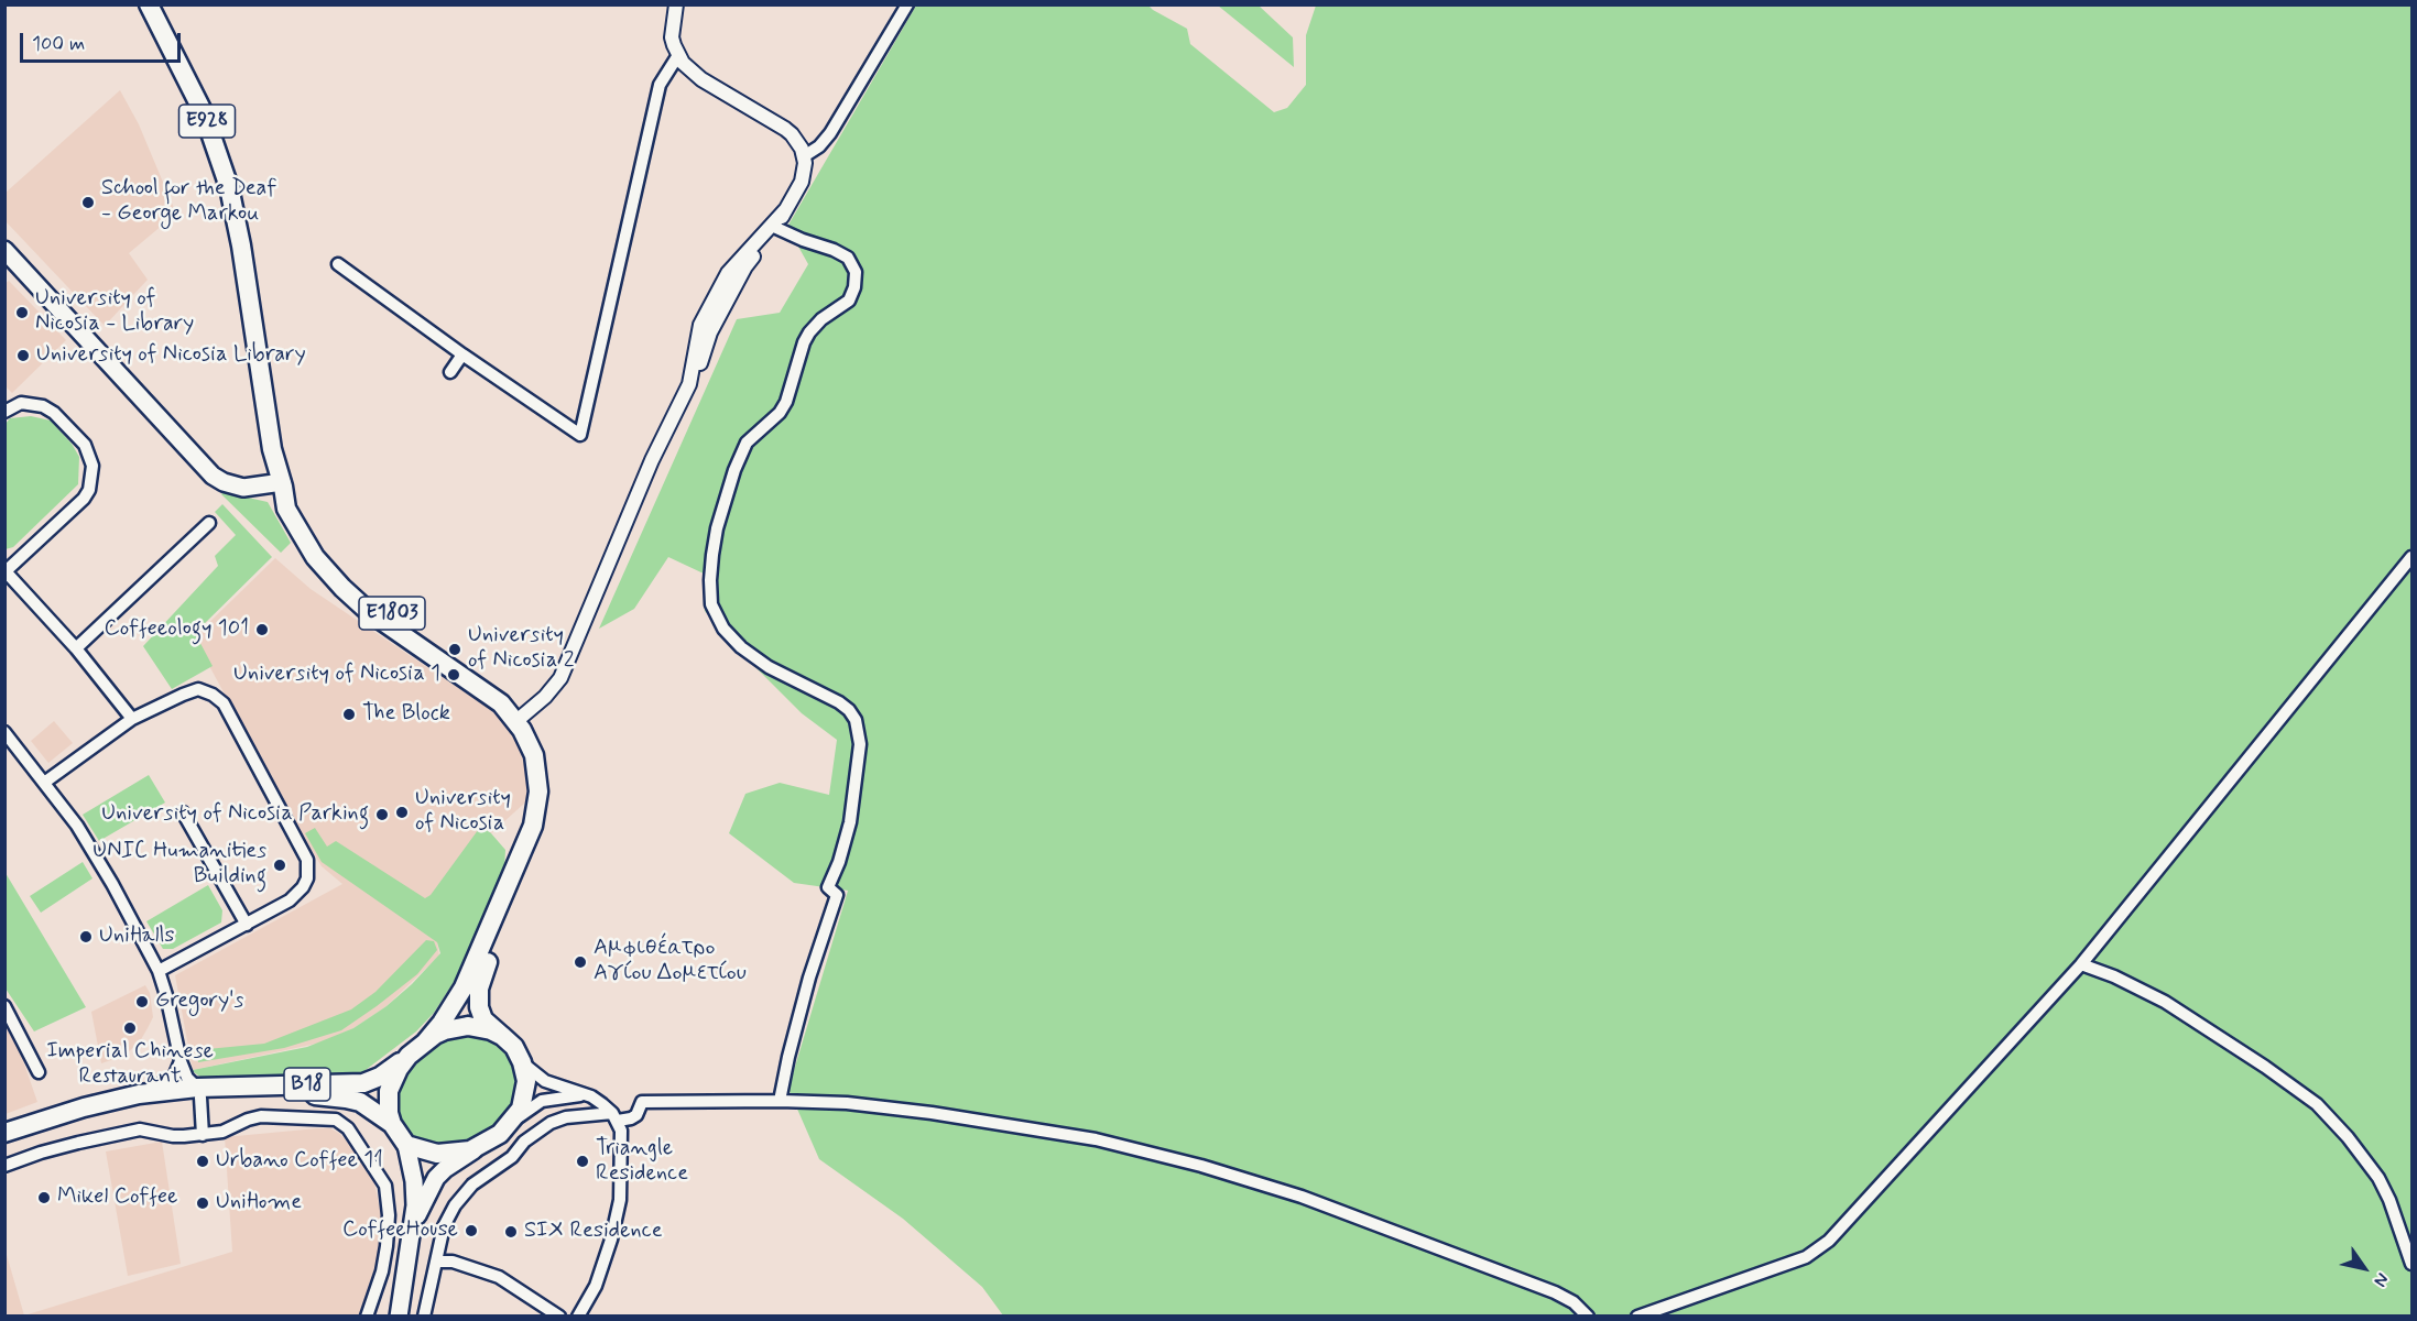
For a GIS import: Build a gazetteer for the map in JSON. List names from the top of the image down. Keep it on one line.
{"streets":{"main road":["E928","E1803","B18"]},"crossings":[["E928","E1803"],["E1803","B18"]],"places":["School for the Deaf - George Markou","University of Nicosia - Library","University of Nicosia Library","Coffeeology 101","University of Nicosia 2","University of Nicosia 1","The Block","University of Nicosia","University of Nicosia Parking","UNIC Humanities Building","UniHalls","Αμφιθέατρο Αγίου Δομετίου","Gregory's","Imperial Chinese Restaurant","Urbano Coffee 11","Triangle Residence","Mikel Coffee","UniHome","CoffeeHouse","SIX Residence"],"scale_bar":"100 m","north":"bottom right"}
